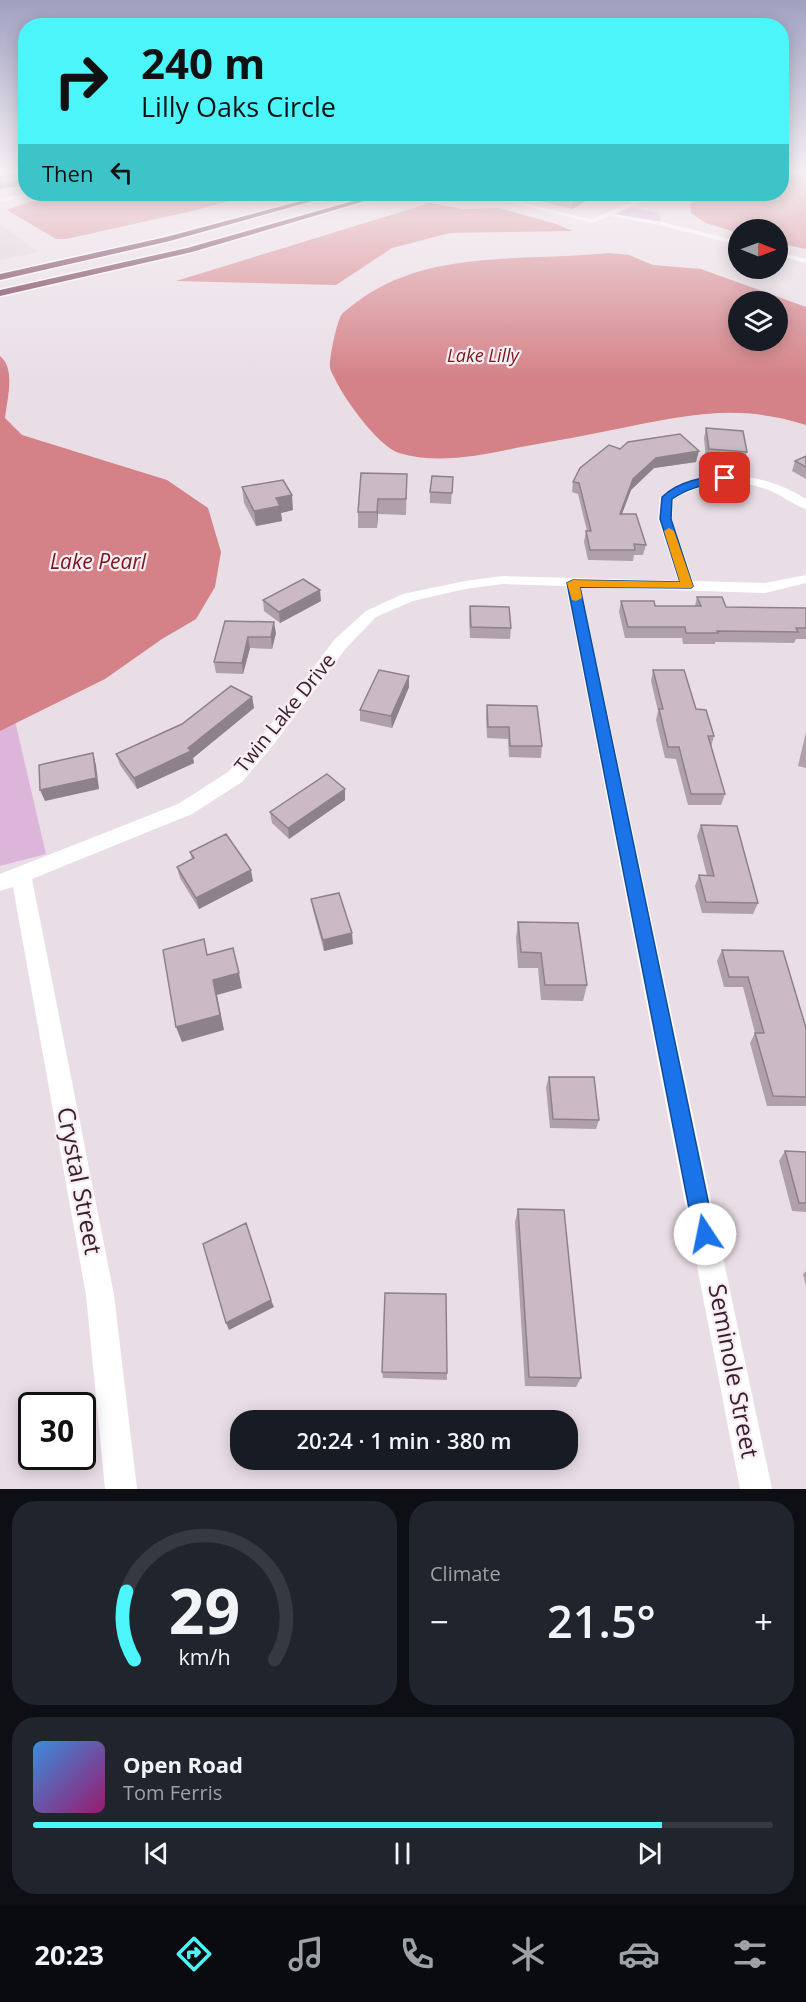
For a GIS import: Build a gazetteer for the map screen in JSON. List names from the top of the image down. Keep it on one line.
{"streets":{"street":["Twin Lake Drive","Crystal Street","Seminole Street"]},"crossings":[["Twin Lake Drive","Crystal Street"],["Twin Lake Drive","Seminole Street"]],"water":["Lake Lilly","Lake Pearl"],"north":"right","page":{"turn":["240 m","Lilly Oaks Circle"],"then":"Then","limit":"30","trip":"20:24 · 1 min · 380 m","tile":"Climate","heat":["−","21.5°","+"],"song":["Open Road","Tom Ferris"],"tabs":"20:23","gauge":["29","km/h"]}}
